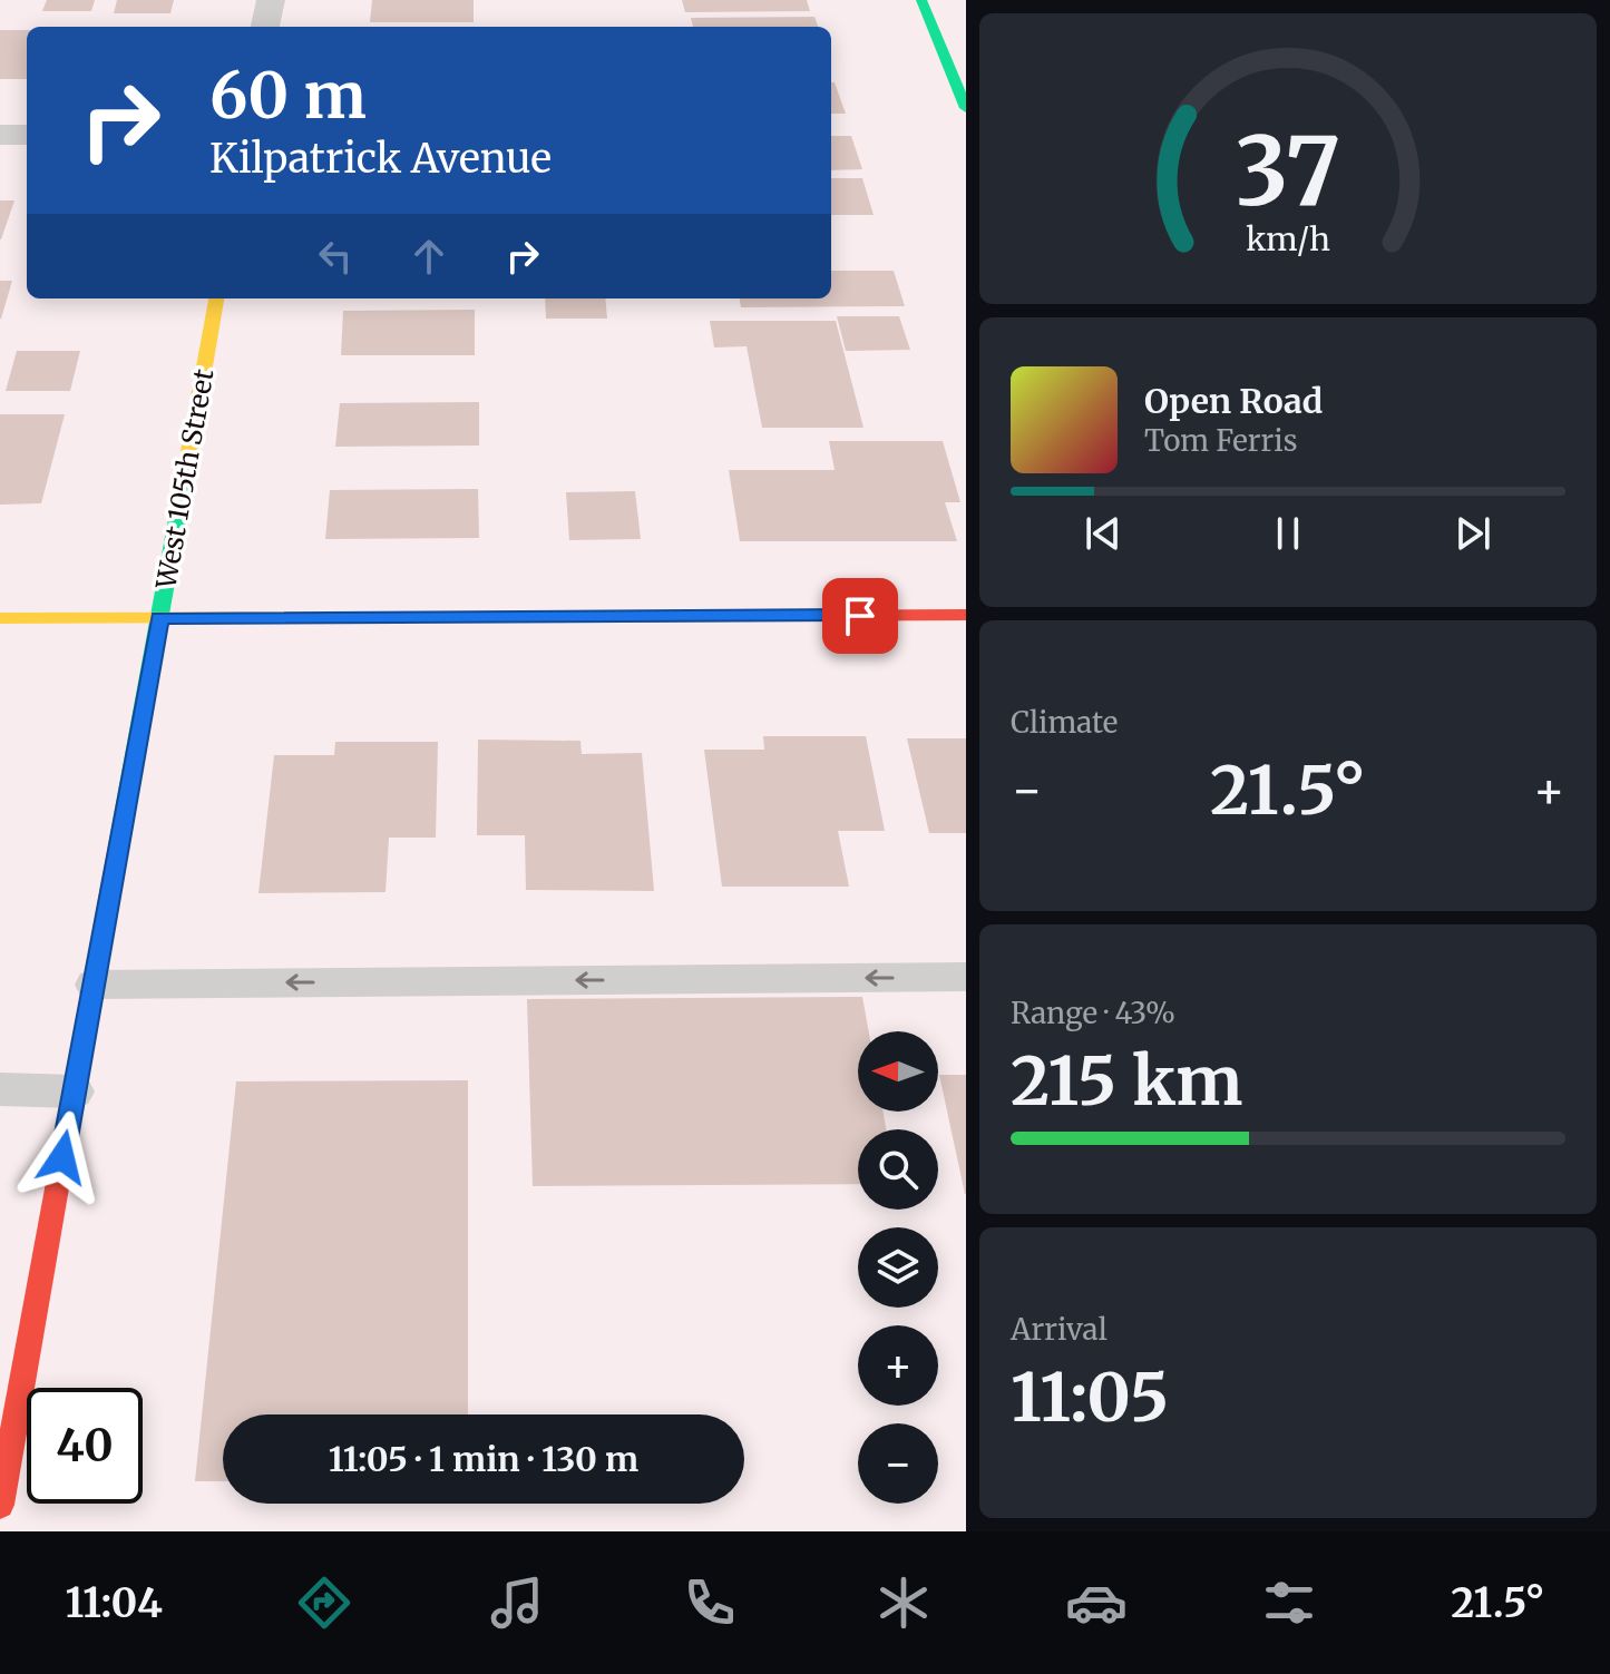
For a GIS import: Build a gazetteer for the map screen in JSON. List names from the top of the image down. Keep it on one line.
{"streets":{"street":["West 105th Street"]},"north":"left","page":{"turn":["60 m","Kilpatrick Avenue"],"song":["Open Road","Tom Ferris"],"tile":["Climate",["Range · 43%","215 km"],["Arrival","11:05"]],"heat":["−","21.5°","+"],"map_buttons":["+","−"],"limit":"40","trip":"11:05 · 1 min · 130 m","tabs":["11:04","21.5°"],"gauge":["37","km/h"]}}
